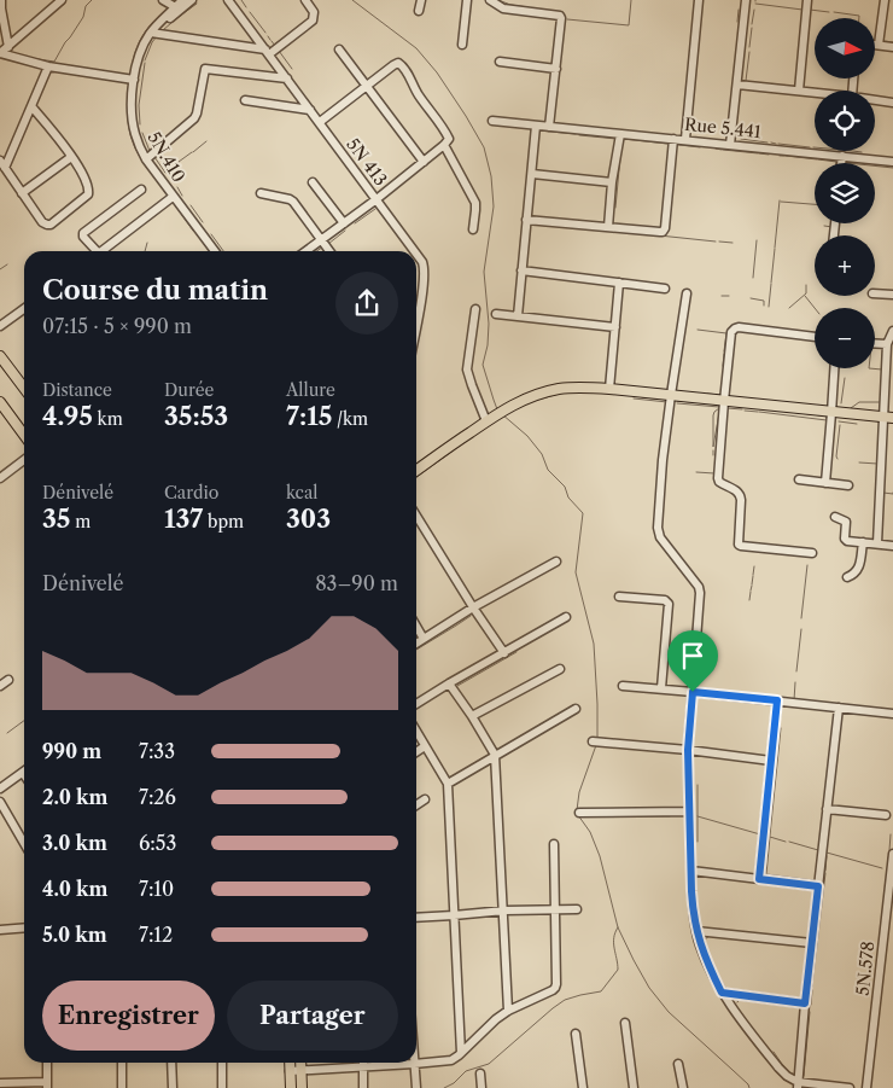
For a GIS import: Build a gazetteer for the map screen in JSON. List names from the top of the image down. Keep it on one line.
{"streets":{"street":["Rue 5.441","5N.410","5N 413","5N.578"]},"north":"right","page":{"map_buttons":["+","−"],"heading":["Course du matin","07:15 · 5 × 990 m"],"stats":[["Distance","4.95 km"],["Durée","35:53"],["Allure","7:15 /km"],["Dénivelé","35 m"],["Cardio","137 bpm"],["kcal","303"]],"chart":["Dénivelé","83–90 m"],"list":[{"name":"990 m","note":"7:33"},{"name":"2.0 km","note":"7:26"},{"name":"3.0 km","note":"6:53"},{"name":"4.0 km","note":"7:10"},{"name":"5.0 km","note":"7:12"}],"buttons":["Enregistrer","Partager"]}}
